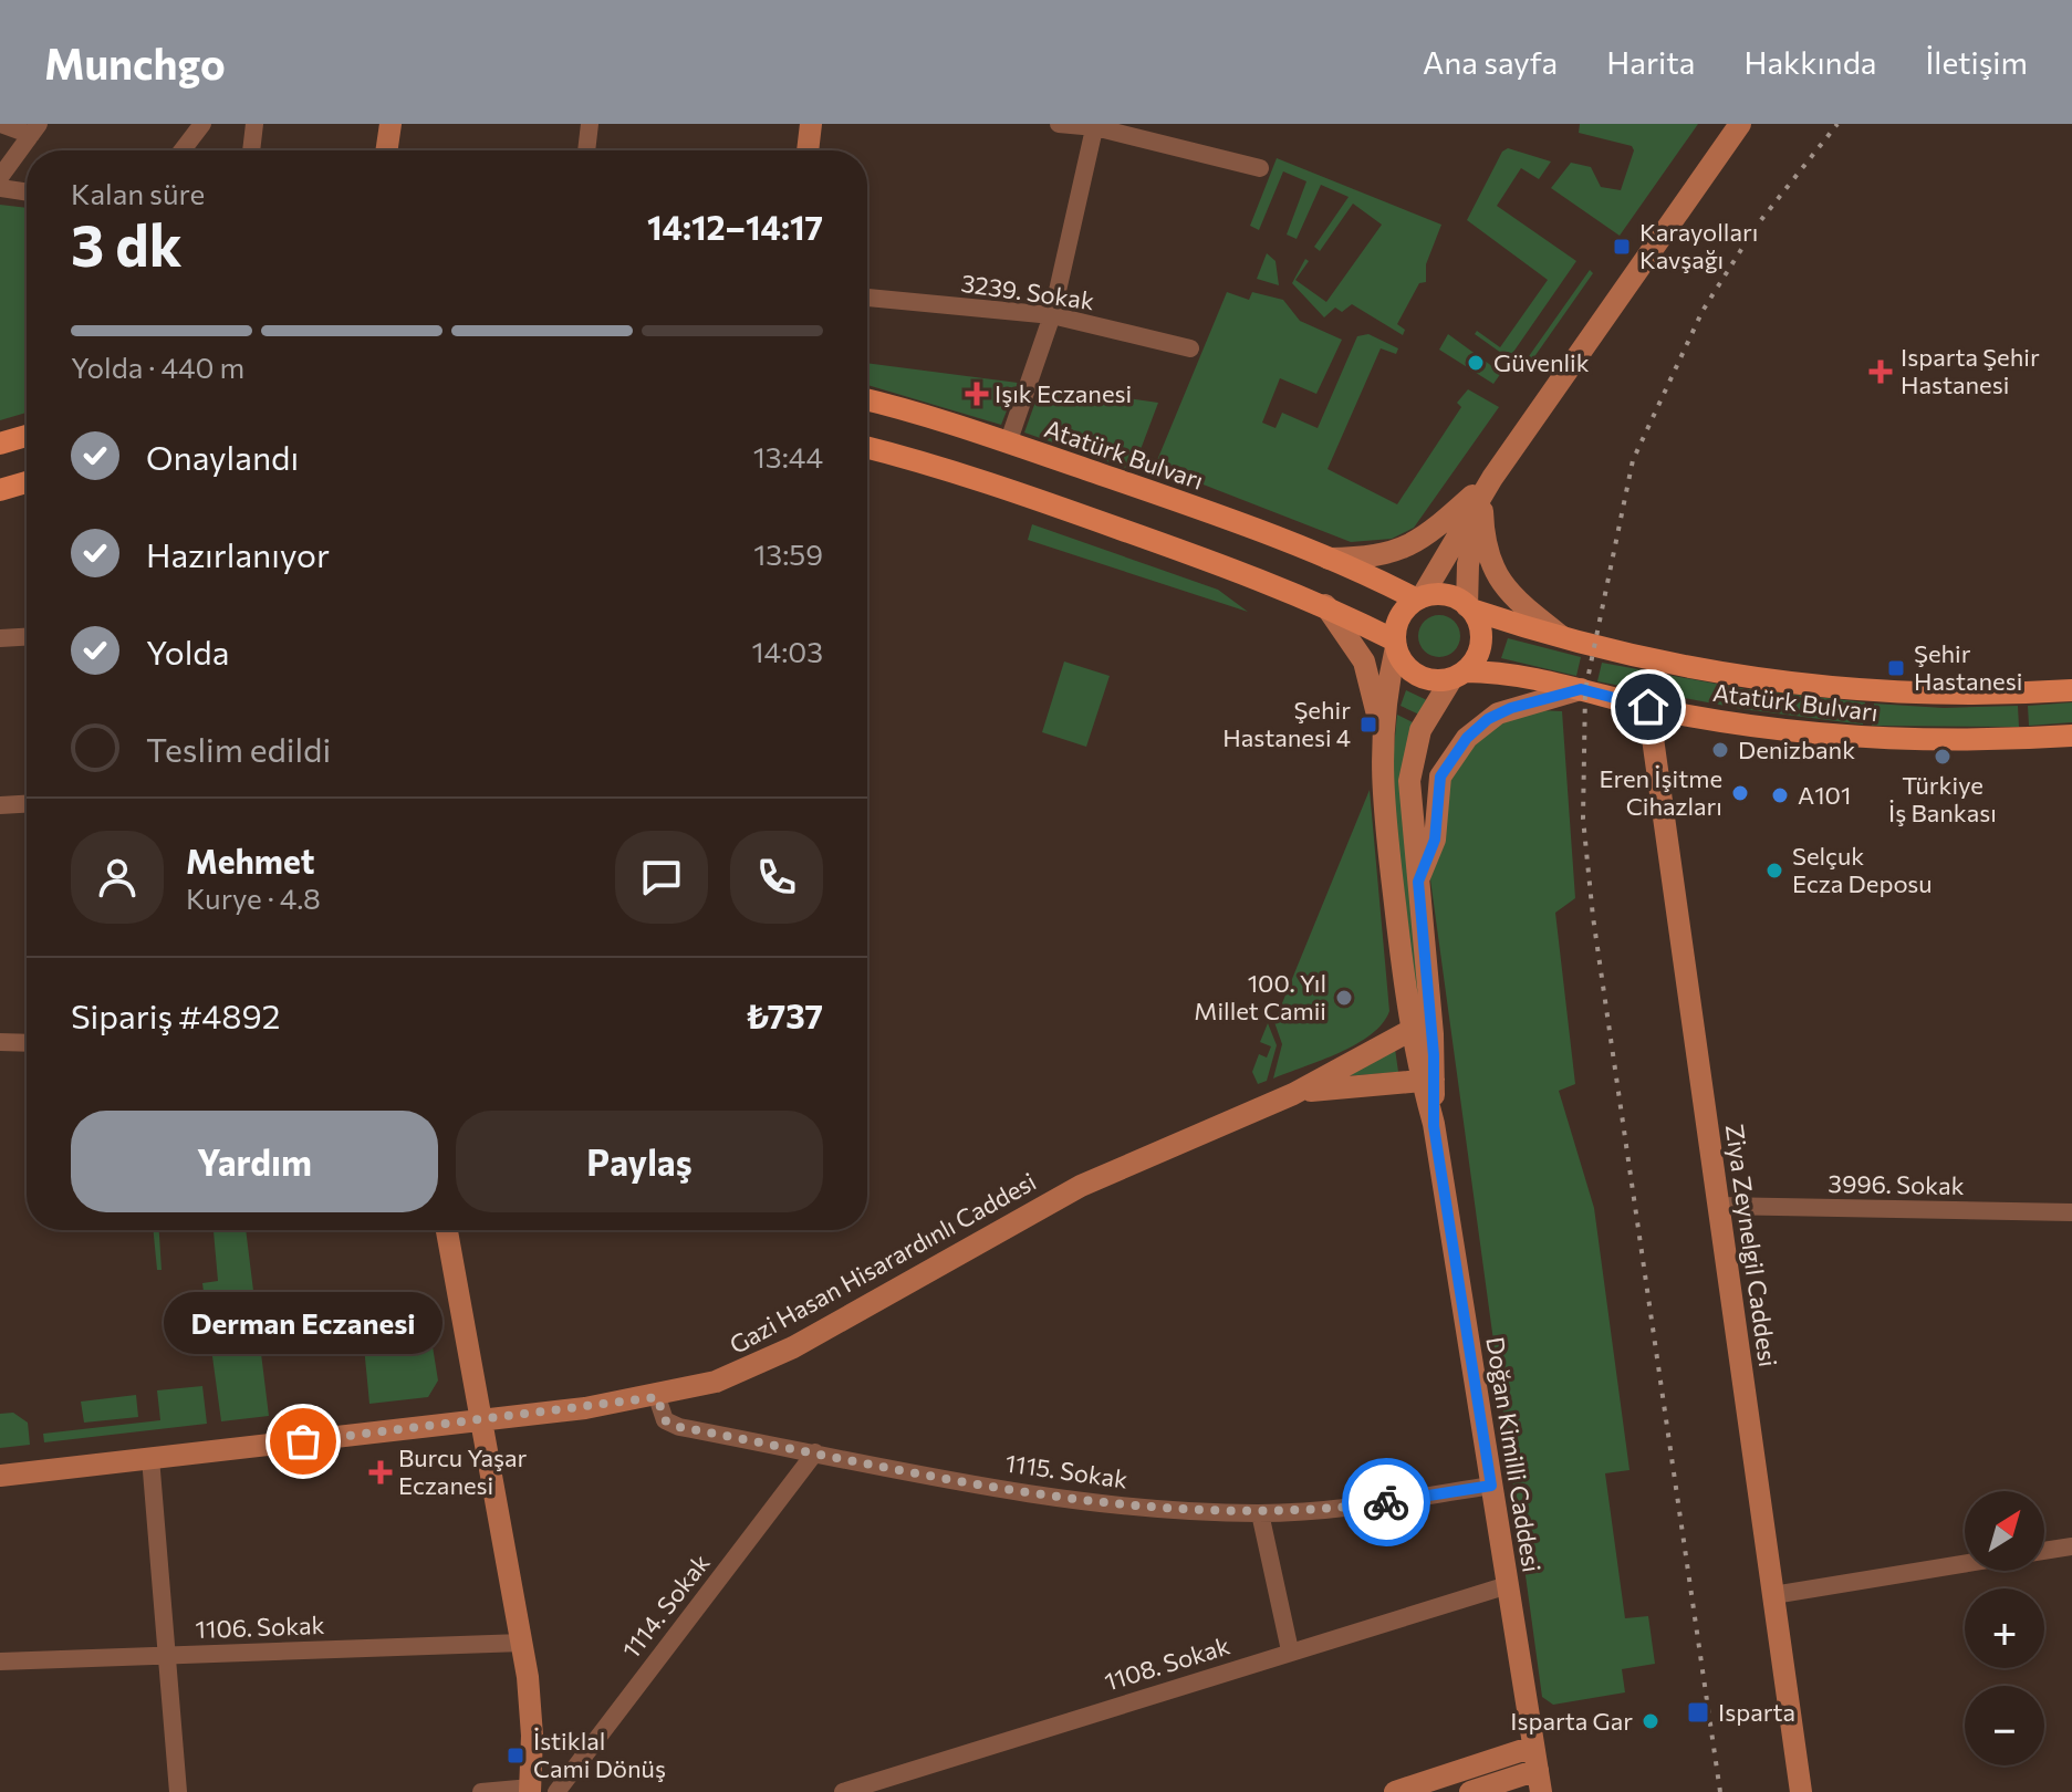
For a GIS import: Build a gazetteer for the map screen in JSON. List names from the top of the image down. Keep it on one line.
{"streets":{"main road":["Atatürk Bulvarı"],"street":["3239. Sokak","3996. Sokak","Ziya Zeynelgil Caddesi","Gazi Hasan Hisarardınlı Caddesi","Doğan Kimilli Caddesi","1115. Sokak","1114. Sokak","1106. Sokak","1108. Sokak"]},"crossings":[["Atatürk Bulvarı","Ziya Zeynelgil Caddesi"],["Atatürk Bulvarı","Doğan Kimilli Caddesi"],["3996. Sokak","Ziya Zeynelgil Caddesi"],["Gazi Hasan Hisarardınlı Caddesi","Doğan Kimilli Caddesi"],["Gazi Hasan Hisarardınlı Caddesi","1115. Sokak"],["Doğan Kimilli Caddesi","1115. Sokak"],["Doğan Kimilli Caddesi","1108. Sokak"],["1115. Sokak","1114. Sokak"]],"places":{"transit":["Karayolları Kavşağı","Şehir Hastanesi","Şehir Hastanesi 4","Isparta","İstiklal Cami Dönüş"],"other":["Güvenlik","Denizbank","Türkiye İş Bankası","Eren İşitme Cihazları","A101","Selçuk Ecza Deposu","100. Yıl Millet Camii","Derman Eczanesi","Isparta Gar"],"health":["Isparta Şehir Hastanesi","Işık Eczanesi","Burcu Yaşar Eczanesi"]},"north":"top right","page":{"header":"Munchgo","nav":["Ana sayfa","Harita","Hakkında","İletişim"],"heading":["3 dk","Kalan süre","14:12–14:17"],"panel":["Mehmet","Kurye · 4.8","Sipariş #4892","₺737"],"bar":"Yolda · 440 m","list":[["Onaylandı","13:44"],["Hazırlanıyor","13:59"],["Yolda","14:03"],"Teslim edildi"],"buttons":["Yardım","Paylaş"],"bubble":"Derman Eczanesi","map_buttons":["+","−"]}}
